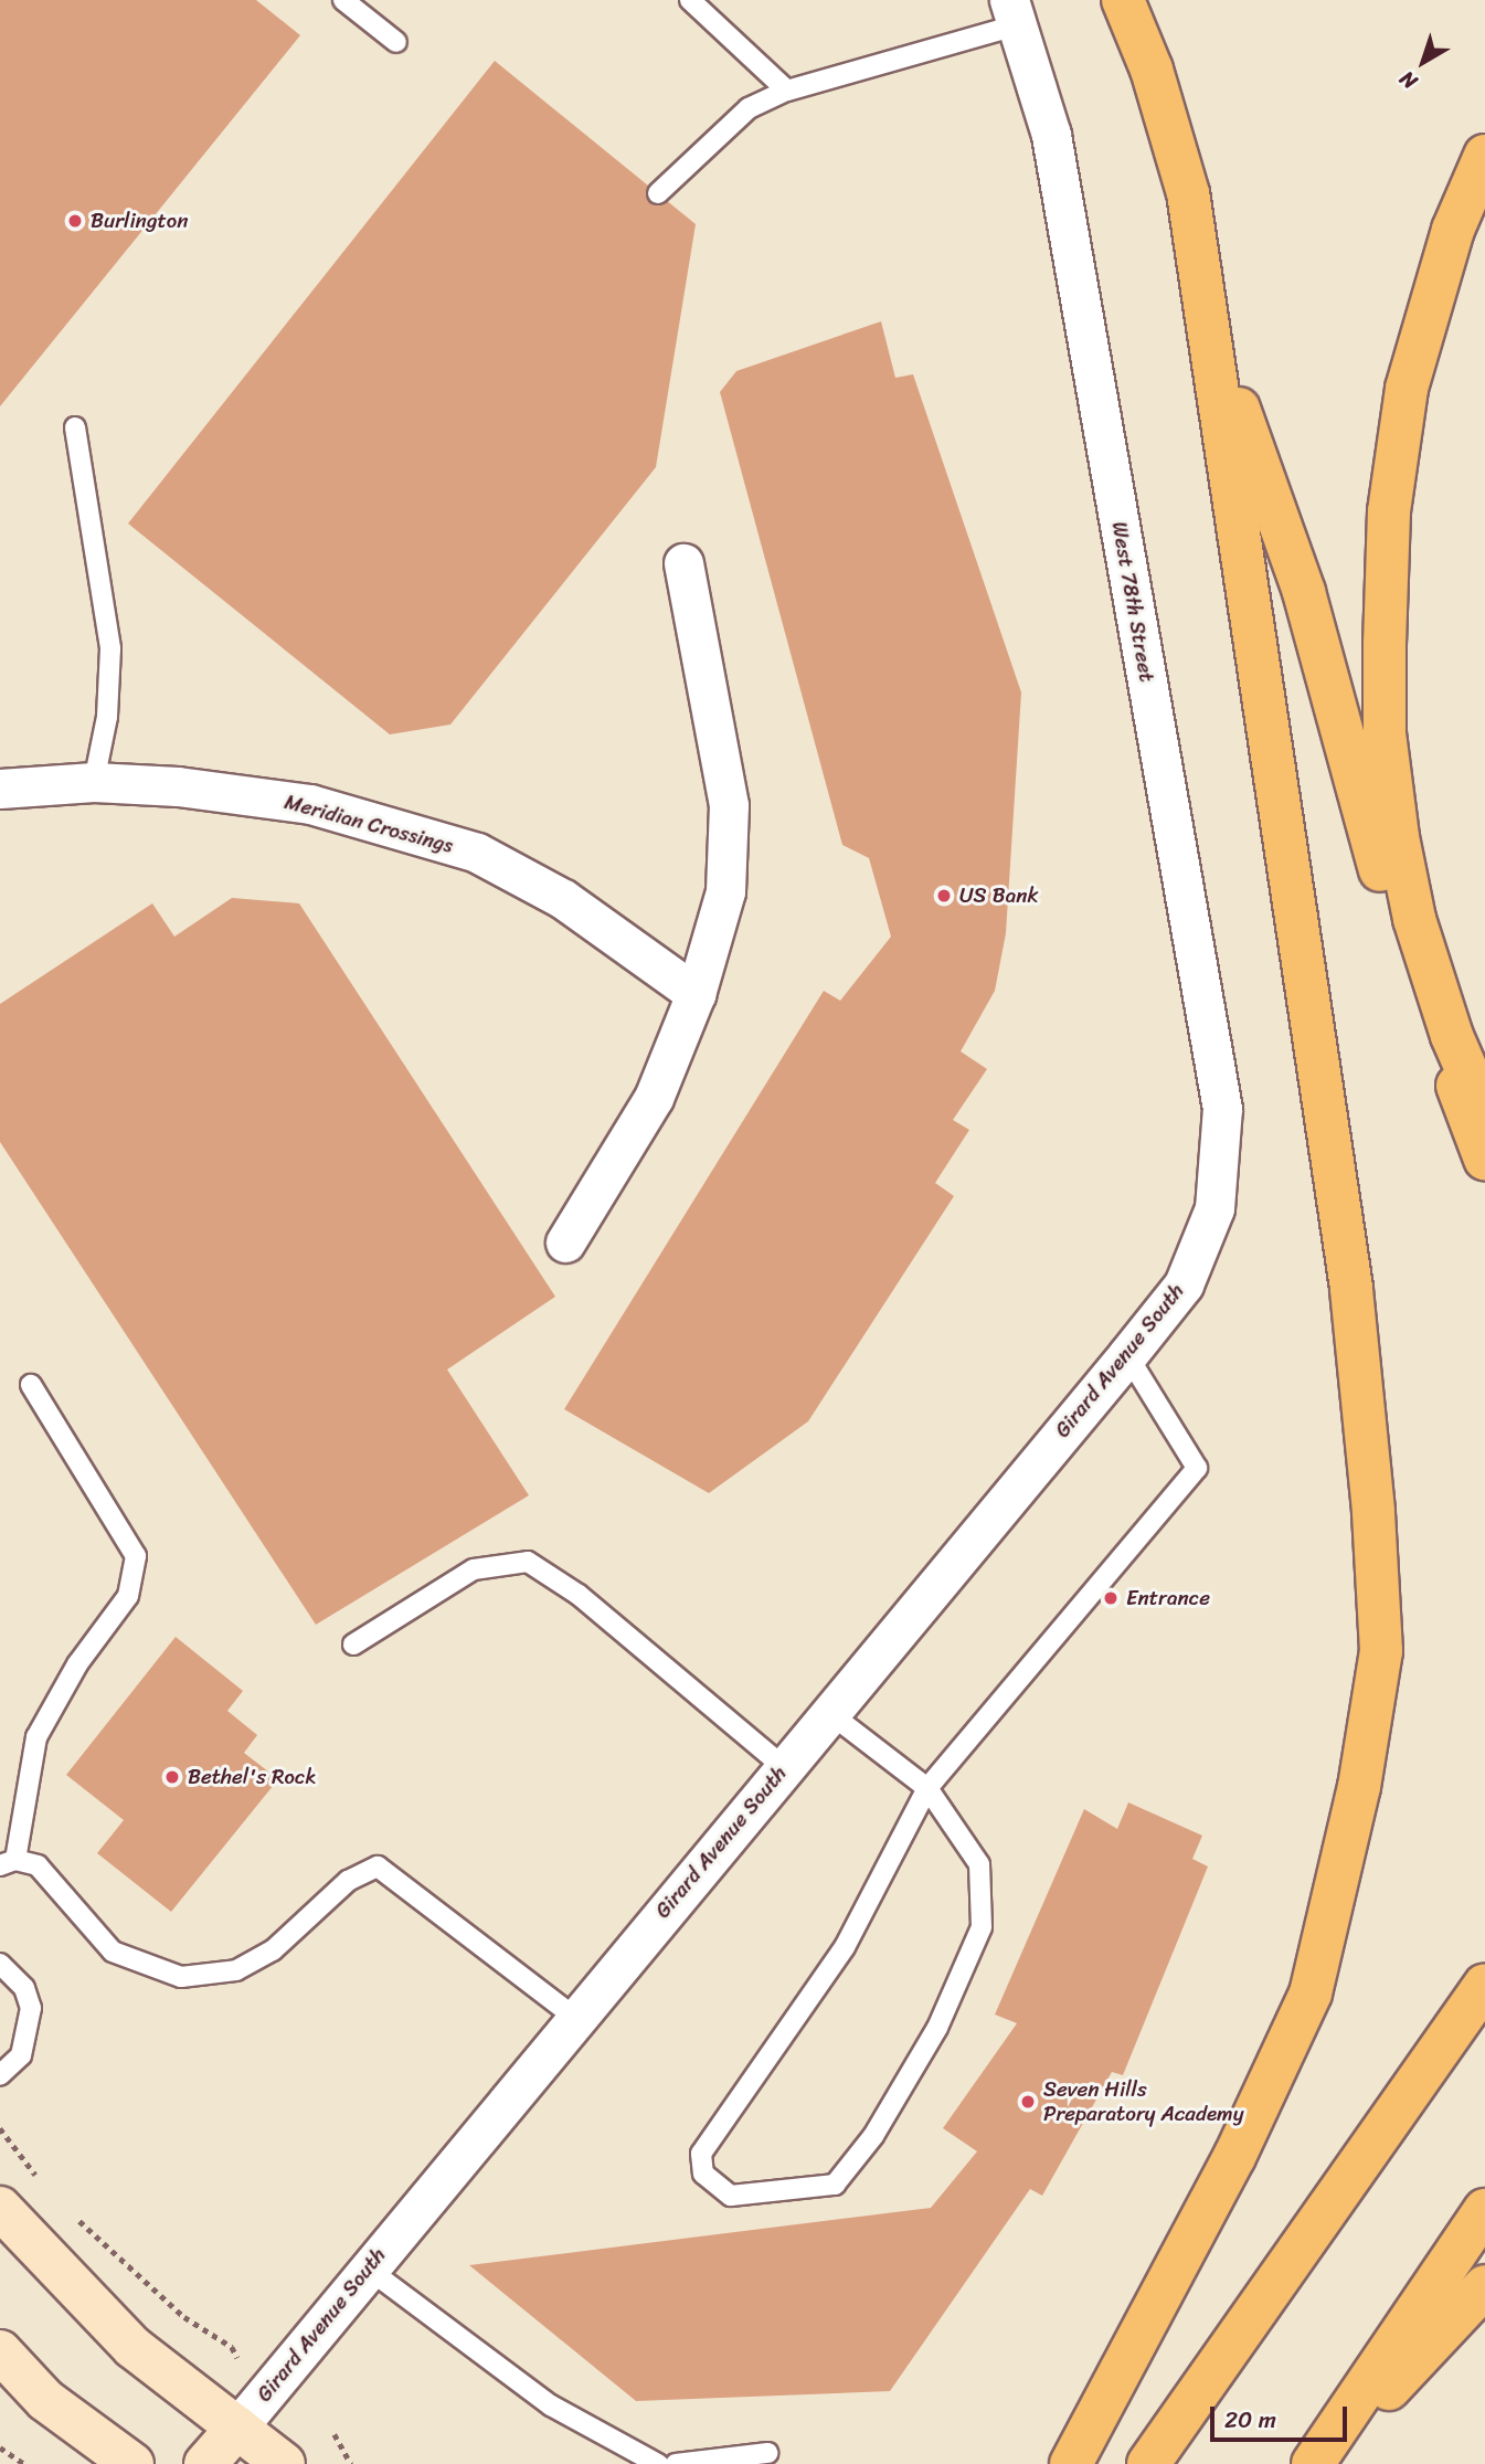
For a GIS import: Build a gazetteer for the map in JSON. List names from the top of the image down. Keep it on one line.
{"streets":{"street":["West 78th Street","Meridian Crossings","Girard Avenue South"]},"crossings":[["West 78th Street","Girard Avenue South"]],"places":["Burlington","US Bank","Entrance","Bethel's Rock","Seven Hills Preparatory Academy"],"scale_bar":"20 m","north":"bottom left"}
